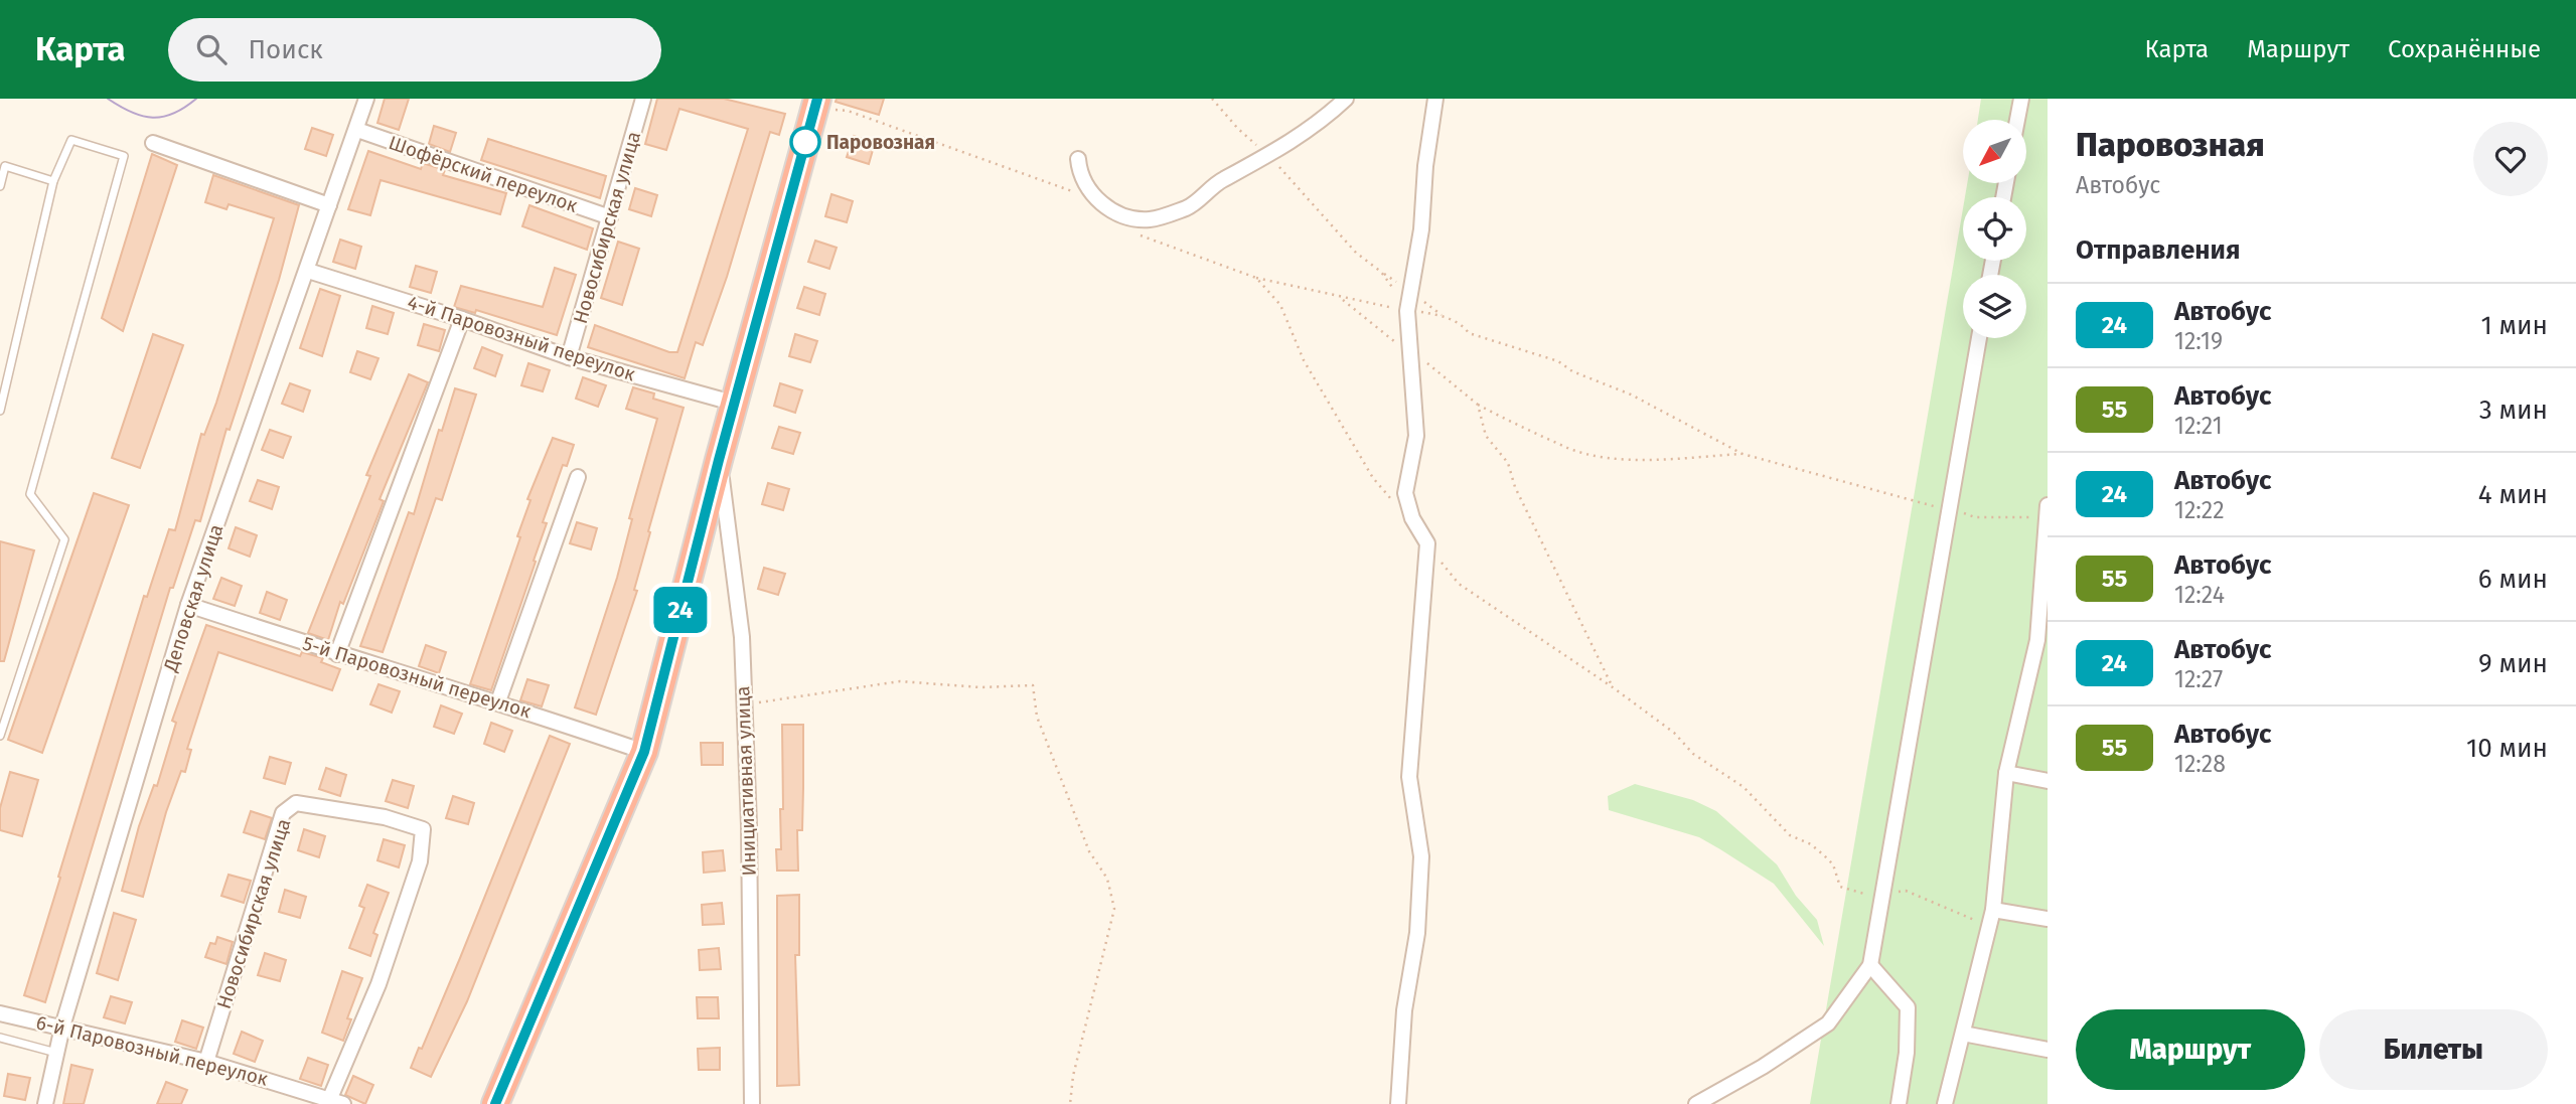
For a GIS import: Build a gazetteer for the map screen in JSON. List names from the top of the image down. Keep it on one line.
{"streets":{"street":["Шофёрский переулок","Новосибирская улица","4-й Паровозный переулок","Деповская улица","5-й Паровозный переулок","Инициативная улица","6-й Паровозный переулок"]},"crossings":[["Шофёрский переулок","Новосибирская улица"],["Шофёрский переулок","Деповская улица"],["Новосибирская улица","4-й Паровозный переулок"],["Новосибирская улица","6-й Паровозный переулок"],["4-й Паровозный переулок","Деповская улица"],["Деповская улица","5-й Паровозный переулок"],["Деповская улица","6-й Паровозный переулок"]],"places":["Паровозная"],"lines":["bus line 24"],"north":"bottom left","page":{"header":"Карта","search":"Поиск","nav":["Карта","Маршрут","Сохранённые"],"on_map":"24","heading":[["Паровозная","Автобус"],"Отправления"],"list":[{"mark":"24","name":"Автобус","note":"12:19","value":"1 мин"},{"mark":"55","name":"Автобус","note":"12:21","value":"3 мин"},{"mark":"24","name":"Автобус","note":"12:22","value":"4 мин"},{"mark":"55","name":"Автобус","note":"12:24","value":"6 мин"},{"mark":"24","name":"Автобус","note":"12:27","value":"9 мин"},{"mark":"55","name":"Автобус","note":"12:28","value":"10 мин"}],"buttons":["Маршрут","Билеты"]}}
